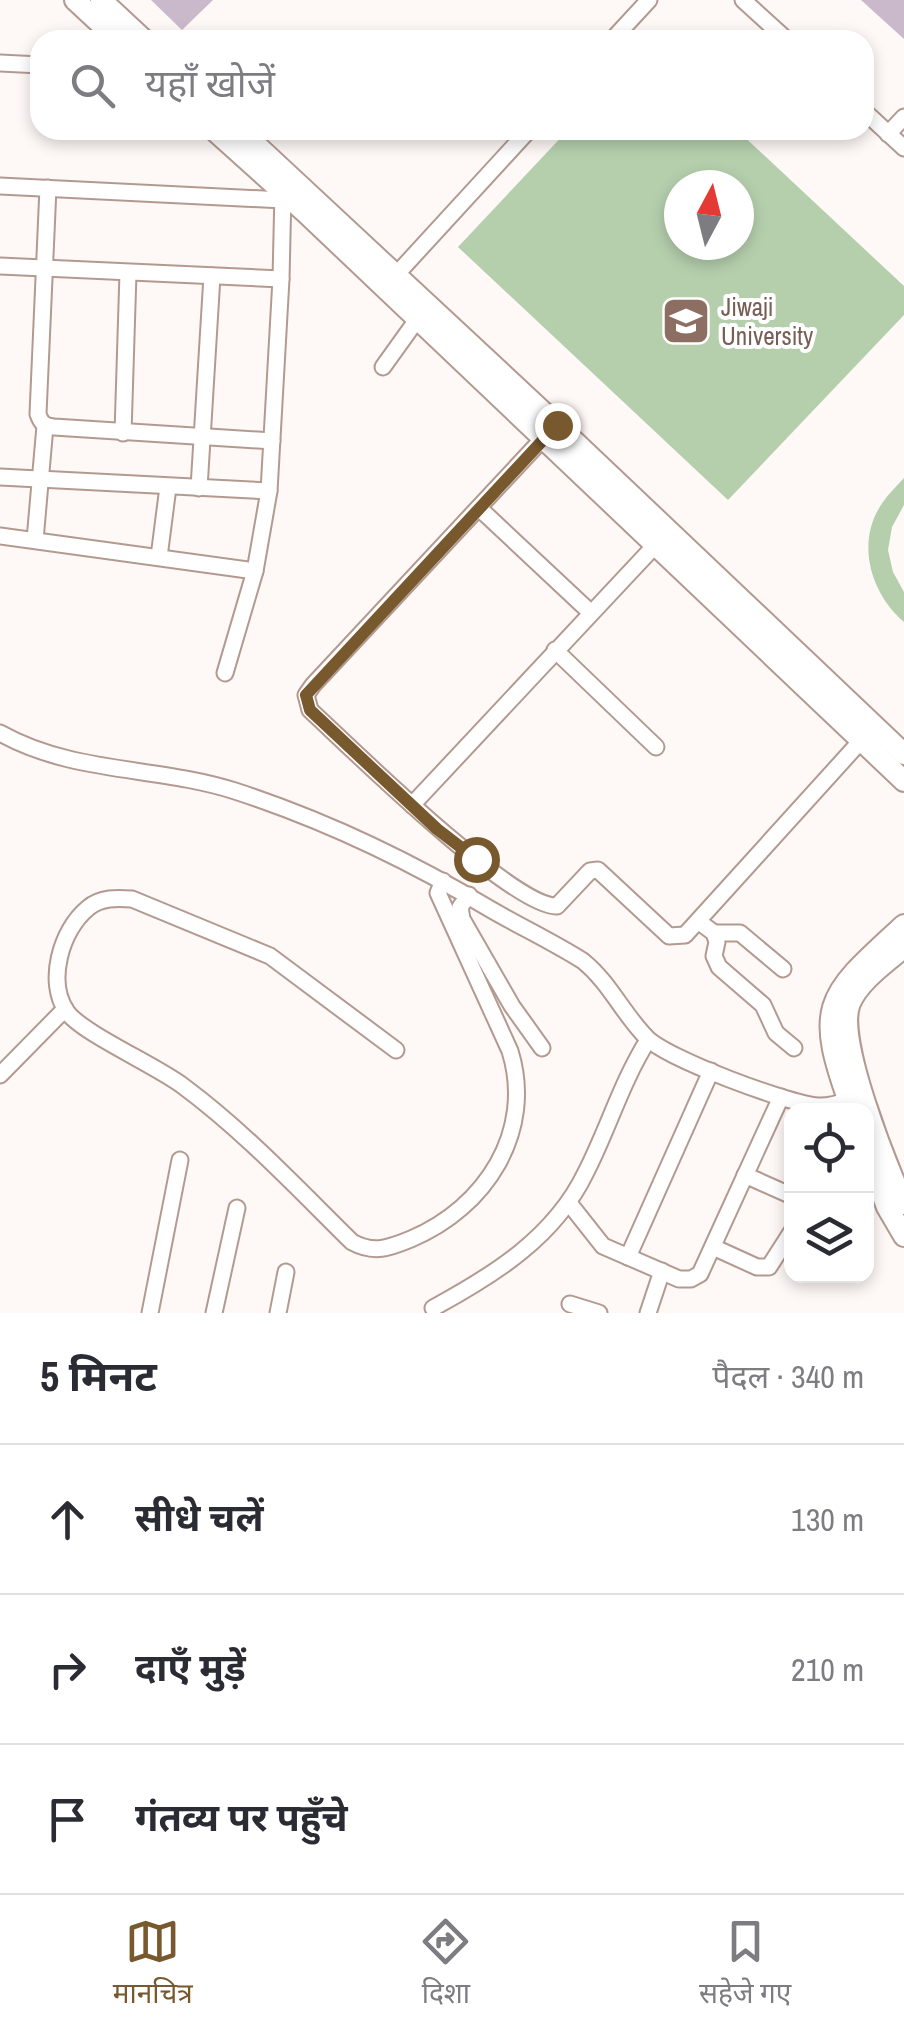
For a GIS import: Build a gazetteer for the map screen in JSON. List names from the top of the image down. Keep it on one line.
{"places":{"school or university":["Jiwaji University"]},"north":"top","page":{"search":"यहाँ खोजें","heading":["5 मिनट","पैदल · 340 m"],"list":[["सीधे चलें","130 m"],["दाएँ मुड़ें","210 m"],"गंतव्य पर पहुँचे"],"nav":["मानचित्र","दिशा","सहेजे गए"]}}
